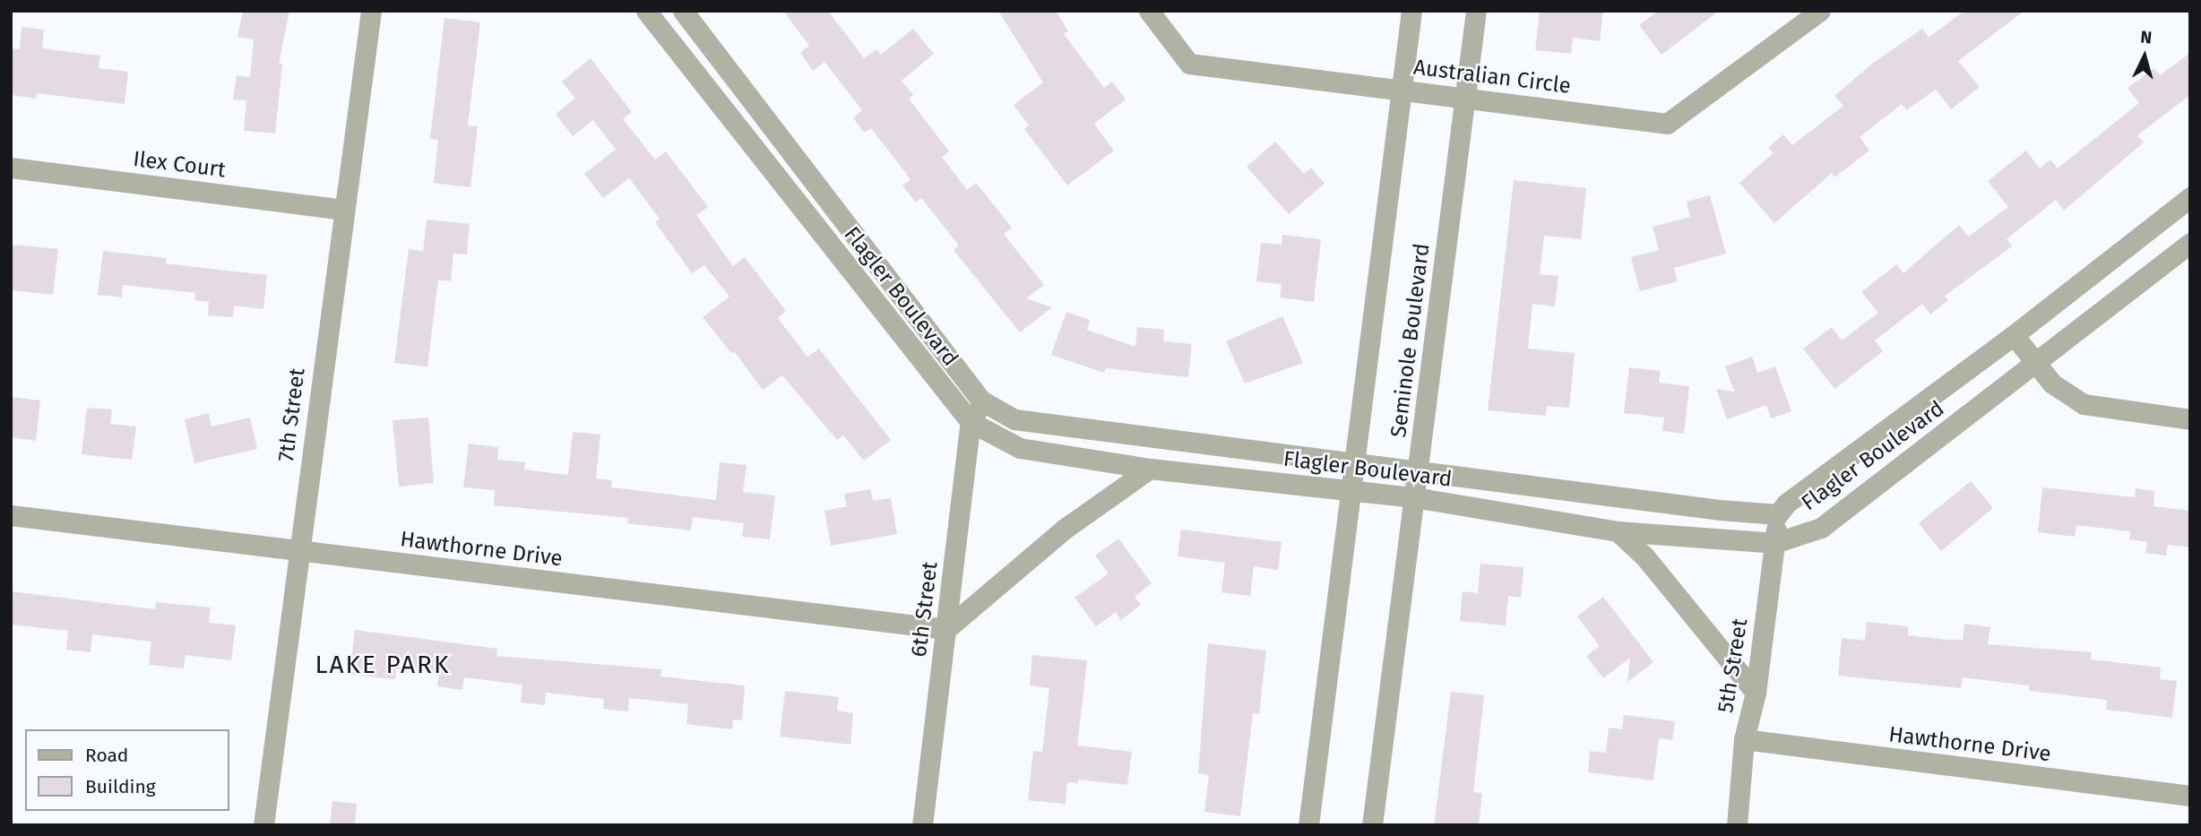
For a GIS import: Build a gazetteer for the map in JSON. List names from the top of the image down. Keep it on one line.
{"streets":{"street":["Australian Circle","Ilex Court","Flagler Boulevard","Seminole Boulevard","7th Street","Hawthorne Drive","6th Street","5th Street"]},"crossings":[["Australian Circle","Seminole Boulevard"],["Ilex Court","7th Street"],["Flagler Boulevard","Seminole Boulevard"],["Flagler Boulevard","6th Street"],["Flagler Boulevard","5th Street"],["7th Street","Hawthorne Drive"],["Hawthorne Drive","6th Street"],["Hawthorne Drive","5th Street"]],"districts":["LAKE PARK"],"legend":["Road","Building"],"north":"top"}
